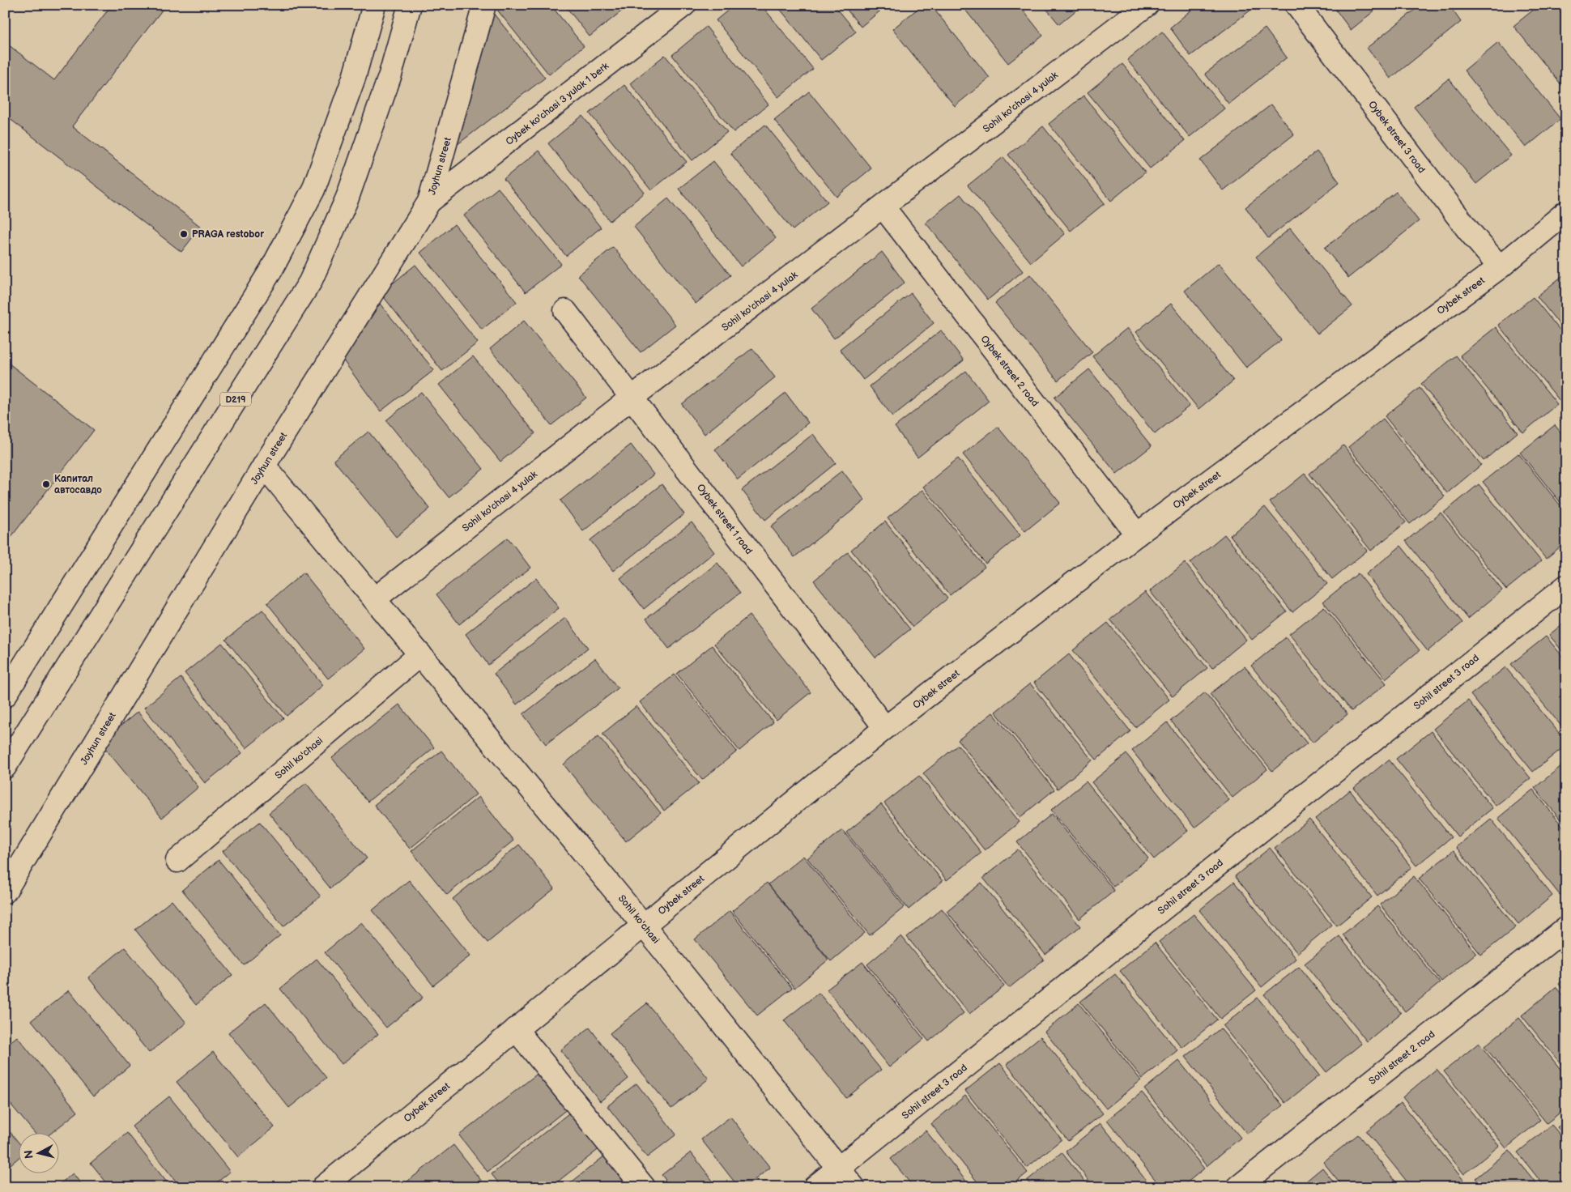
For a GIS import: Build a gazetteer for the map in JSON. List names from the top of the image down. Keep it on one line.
{"streets":{"street":["Sohil ko'chasi 4 yulak","Oybek ko'chasi 3 yulak 1 berk","Oybek street 3 road","Joyhun street","Oybek street","Oybek street 2 road","D219","Oybek street 1 road","Sohil street 3 road","Sohil ko'chasi","Sohil street 2 road"]},"crossings":[["Sohil ko'chasi 4 yulak","Oybek street 2 road"],["Sohil ko'chasi 4 yulak","Oybek street 1 road"],["Sohil ko'chasi 4 yulak","Sohil ko'chasi"],["Oybek ko'chasi 3 yulak 1 berk","Joyhun street"],["Oybek street 3 road","Oybek street"],["Joyhun street","Sohil ko'chasi"],["Oybek street","Oybek street 2 road"],["Oybek street","Oybek street 1 road"],["Oybek street","Sohil ko'chasi"],["Sohil street 3 road","Sohil ko'chasi"]],"places":["PRAGA restobor","Капитал автосавдо"],"north":"left"}
